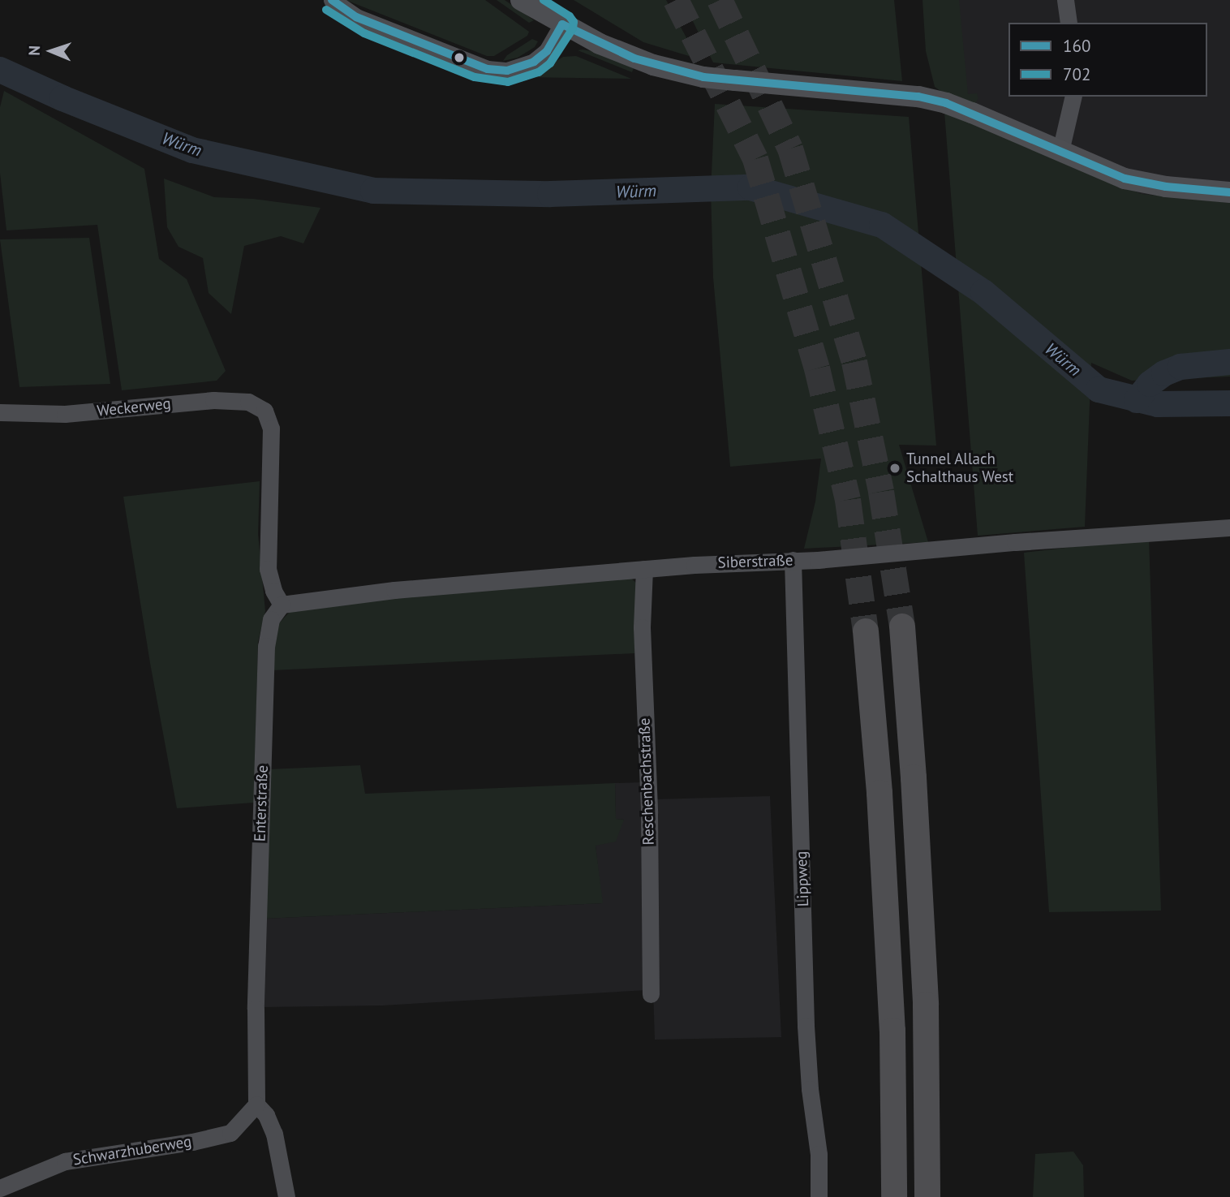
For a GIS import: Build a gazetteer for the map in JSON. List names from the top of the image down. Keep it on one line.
{"streets":{"street":["Weckerweg","Siberstraße","Reschenbachstraße","Enterstraße","Lippweg","Schwarzhuberweg"]},"crossings":[["Weckerweg","Siberstraße"],["Weckerweg","Enterstraße"],["Siberstraße","Reschenbachstraße"],["Siberstraße","Enterstraße"],["Siberstraße","Lippweg"],["Enterstraße","Schwarzhuberweg"]],"water":["Würm"],"places":["Tunnel Allach Schalthaus West"],"lines":["transit line 160","transit line 702"],"legend":["160","702"],"north":"left"}
